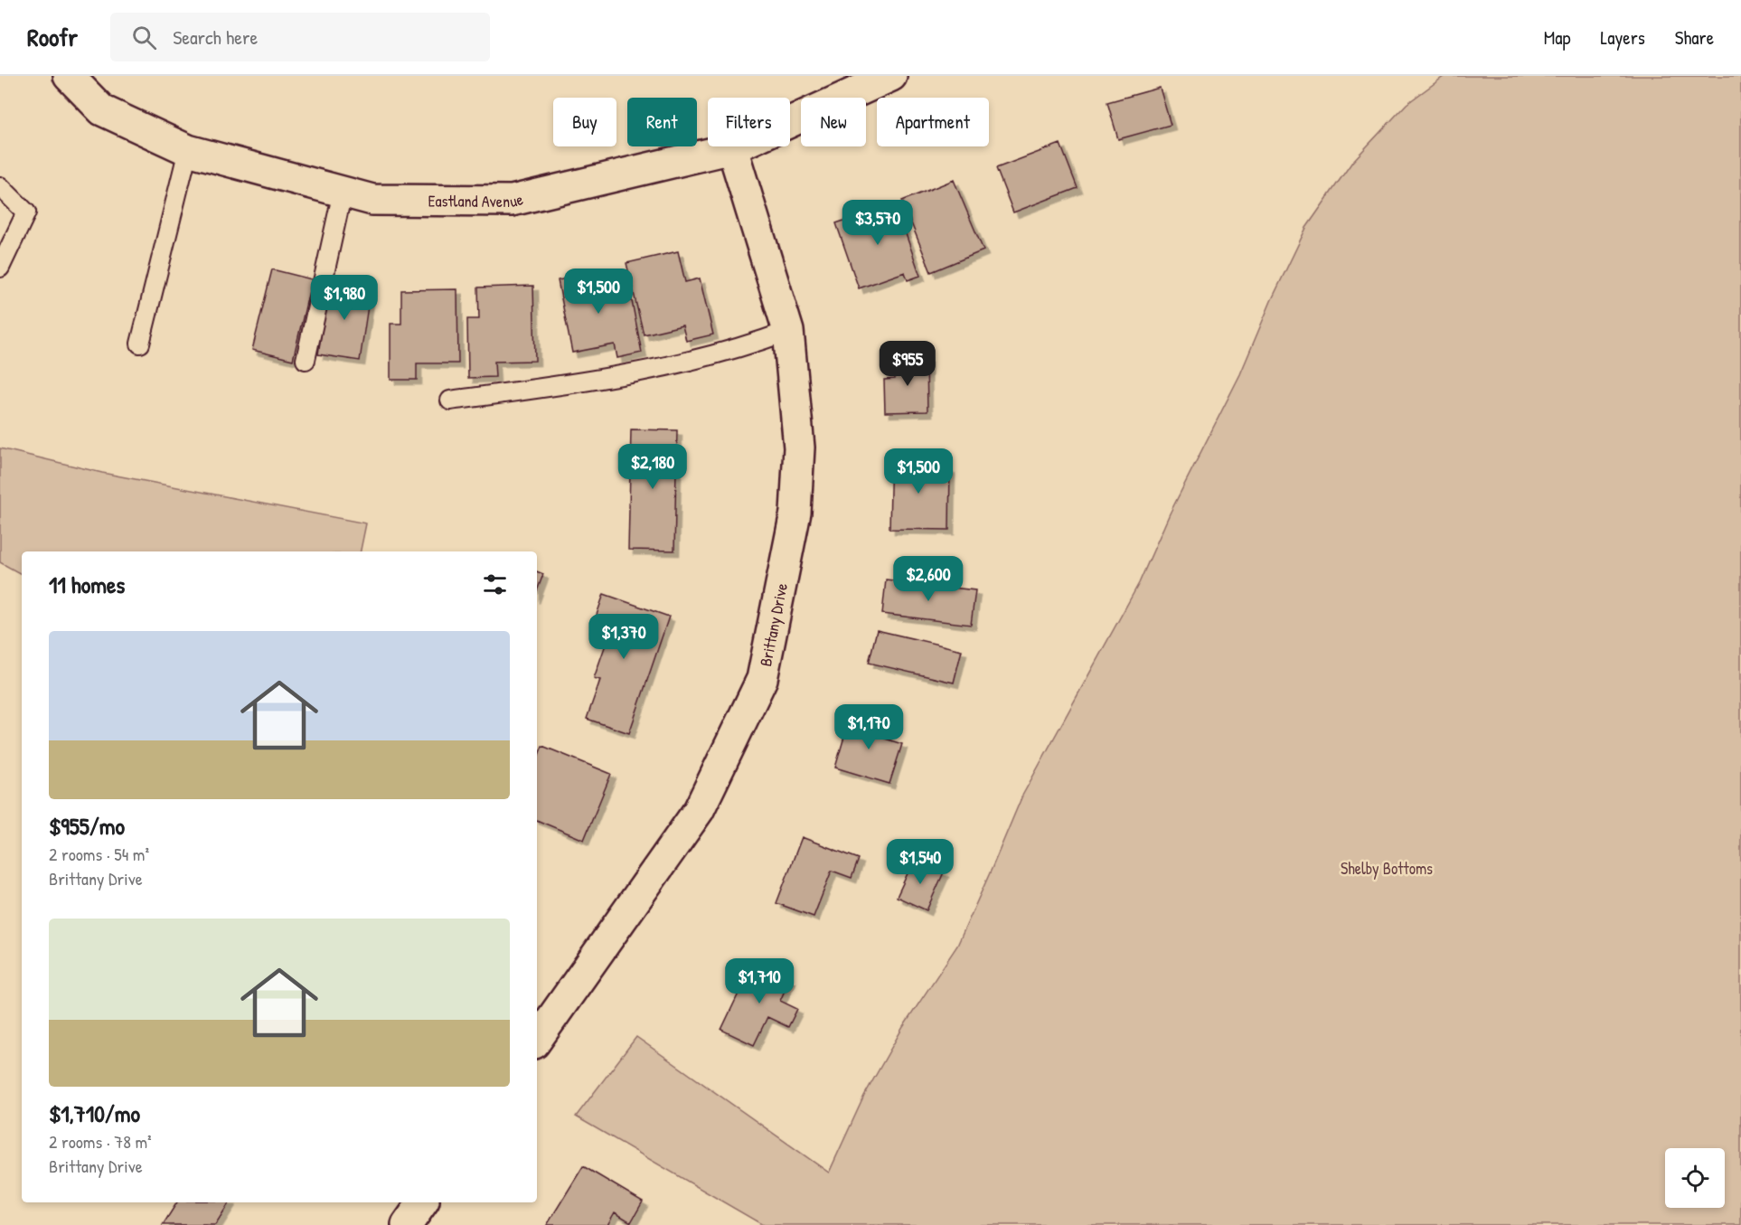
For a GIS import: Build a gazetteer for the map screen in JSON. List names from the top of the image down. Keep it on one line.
{"streets":{"street":["Eastland Avenue","Brittany Drive"]},"crossings":[["Eastland Avenue","Brittany Drive"]],"parks":["Shelby Bottoms"],"page":{"header":"Roofr","search":"Search here","nav":["Map","Layers","Share"],"chip":["Buy","Rent","Filters","New","Apartment"],"price":["$3,570","$1,500","$1,980","$955","$2,180","$1,500","$2,600","$1,370","$1,170","$1,540","$1,710"],"heading":"11 homes","list":[{"name":"$955/mo","note":"2 rooms · 54 m² · Brittany Drive"},{"name":"$1,710/mo","note":"2 rooms · 78 m² · Brittany Drive"}]}}
